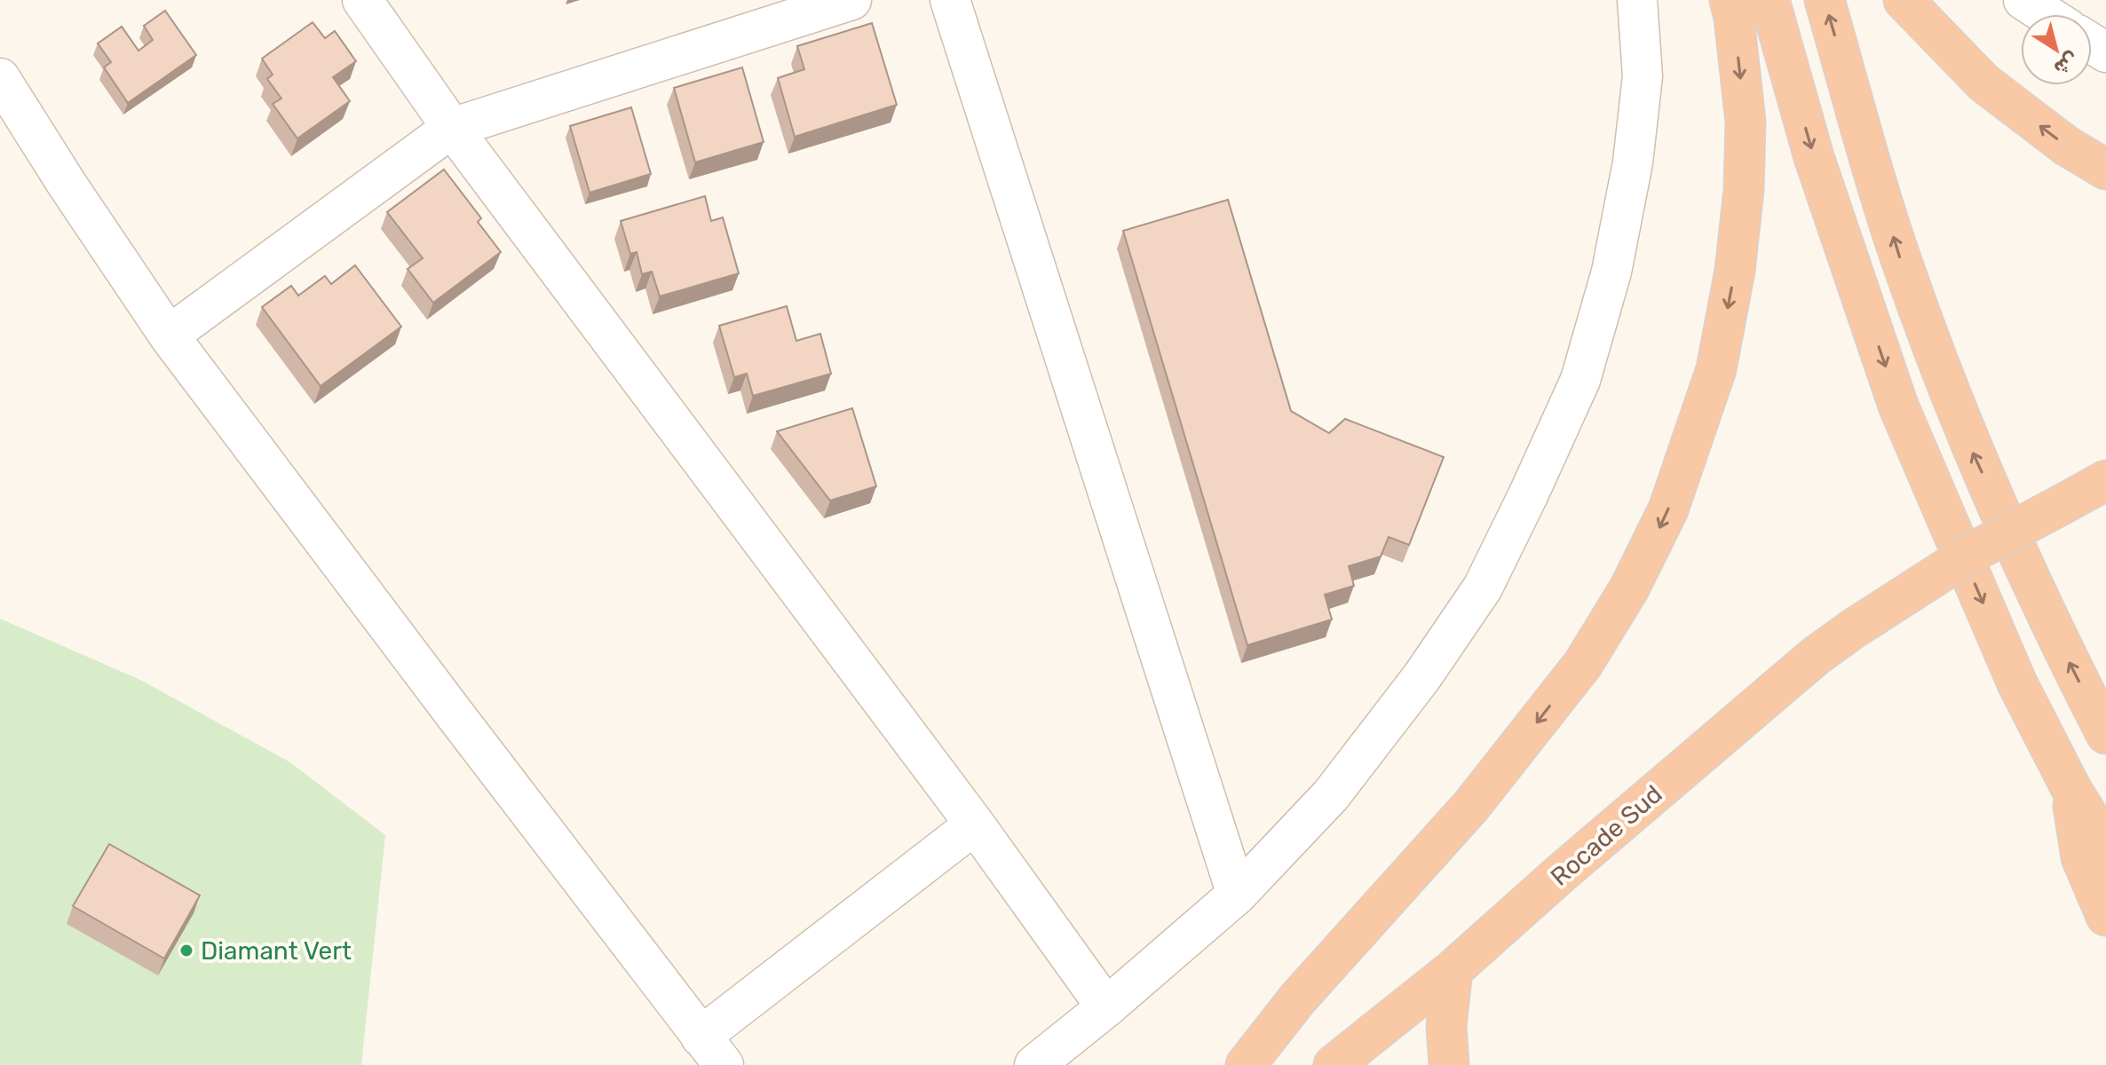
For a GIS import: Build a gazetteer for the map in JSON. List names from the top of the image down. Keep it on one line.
{"streets":{"highway":["Rocade Sud"]},"places":["Diamant Vert"],"north":"bottom right"}
